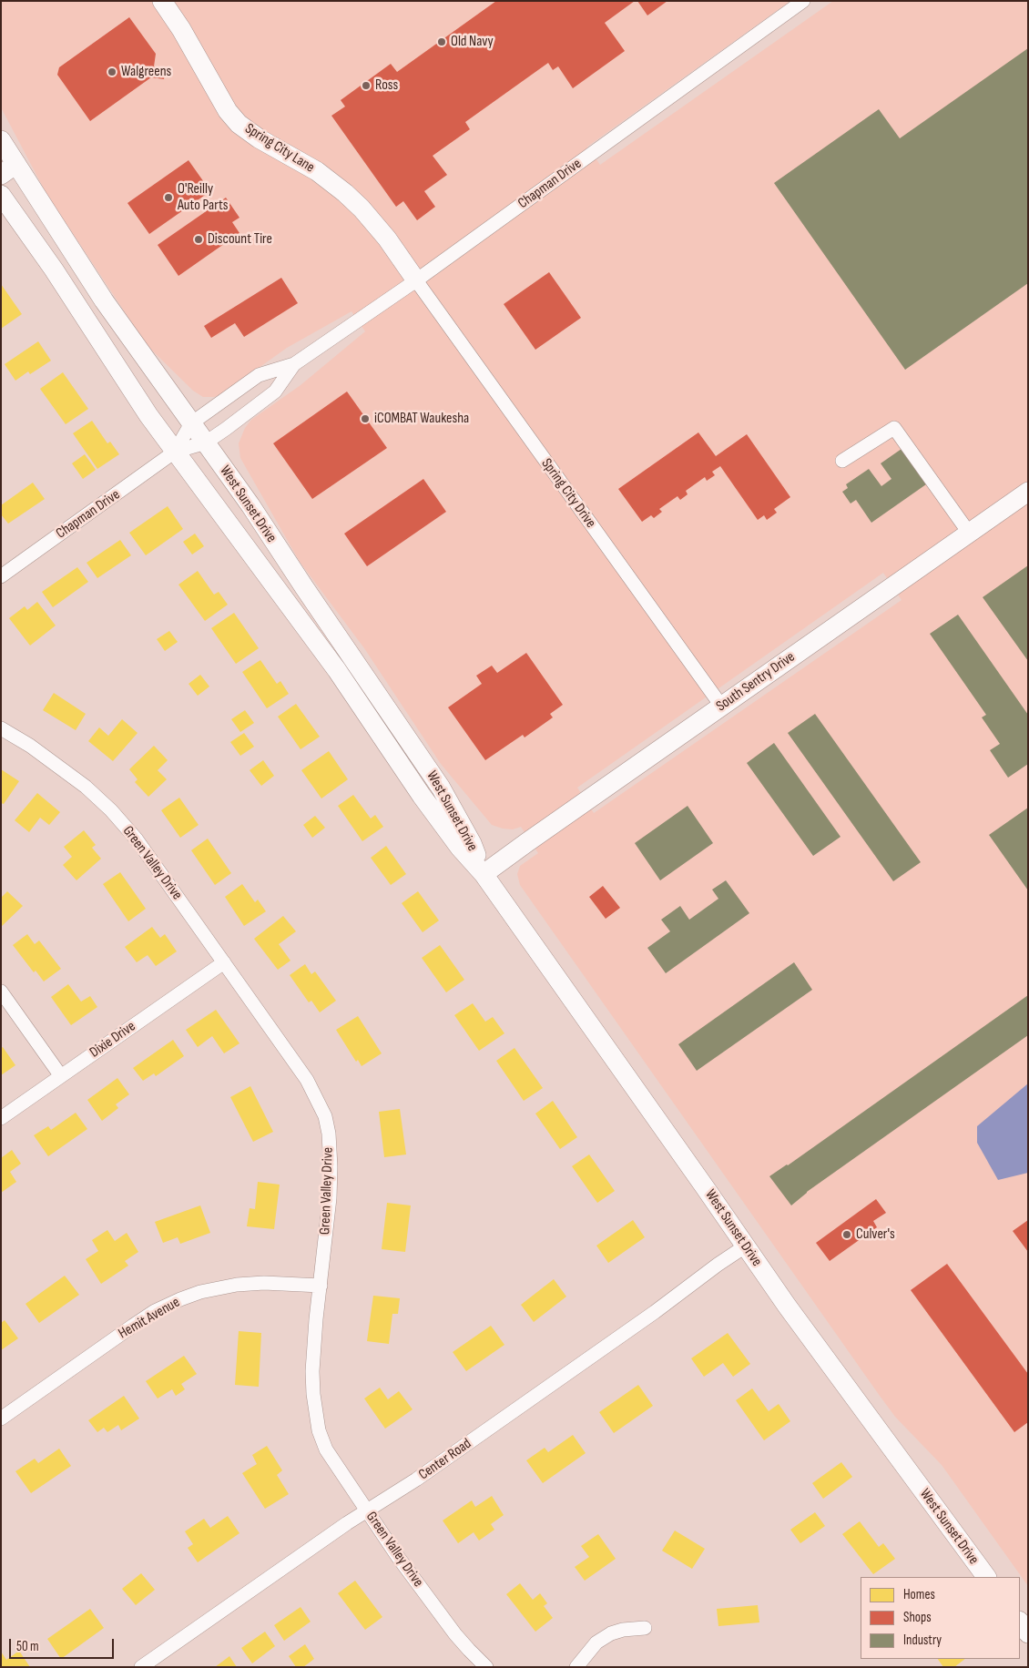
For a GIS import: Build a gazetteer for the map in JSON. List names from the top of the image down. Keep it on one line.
{"streets":{"main road":["Spring City Lane","West Sunset Drive","South Sentry Drive"],"street":["Chapman Drive","Spring City Drive","Green Valley Drive","Dixie Drive","Hemit Avenue","Center Road"]},"crossings":[["Spring City Lane","Chapman Drive"],["Spring City Lane","Spring City Drive"],["Chapman Drive","Spring City Drive"],["Chapman Drive","West Sunset Drive"],["Spring City Drive","South Sentry Drive"],["West Sunset Drive","South Sentry Drive"],["West Sunset Drive","Center Road"],["Green Valley Drive","Dixie Drive"],["Green Valley Drive","Hemit Avenue"],["Green Valley Drive","Center Road"]],"places":["Old Navy","Walgreens","Ross","O'Reilly Auto Parts","Discount Tire","iCOMBAT Waukesha","Culver's"],"legend":["Homes","Shops","Industry"],"scale_bar":"50 m"}
